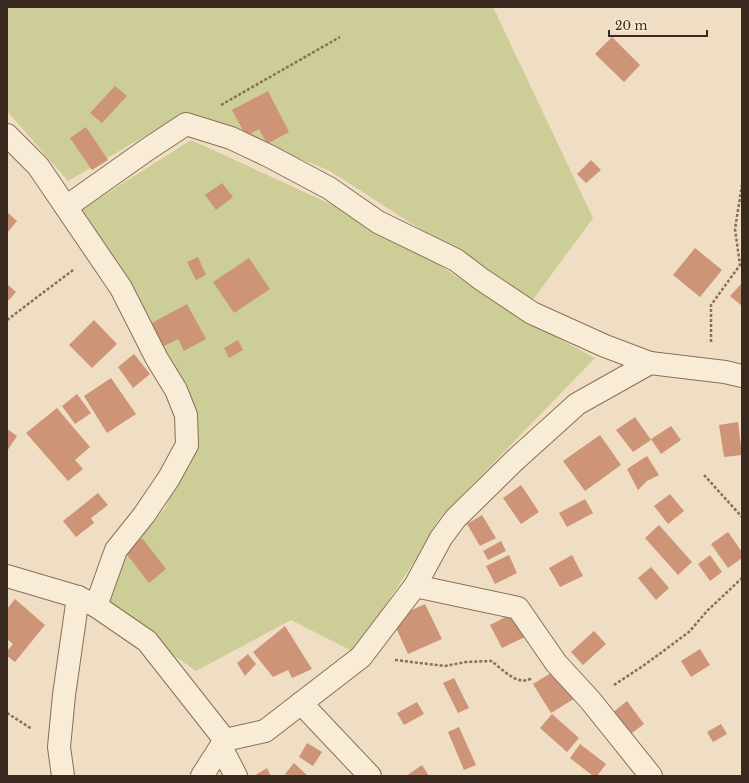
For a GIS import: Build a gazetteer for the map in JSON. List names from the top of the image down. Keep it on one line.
{"scale_bar":"20 m"}
